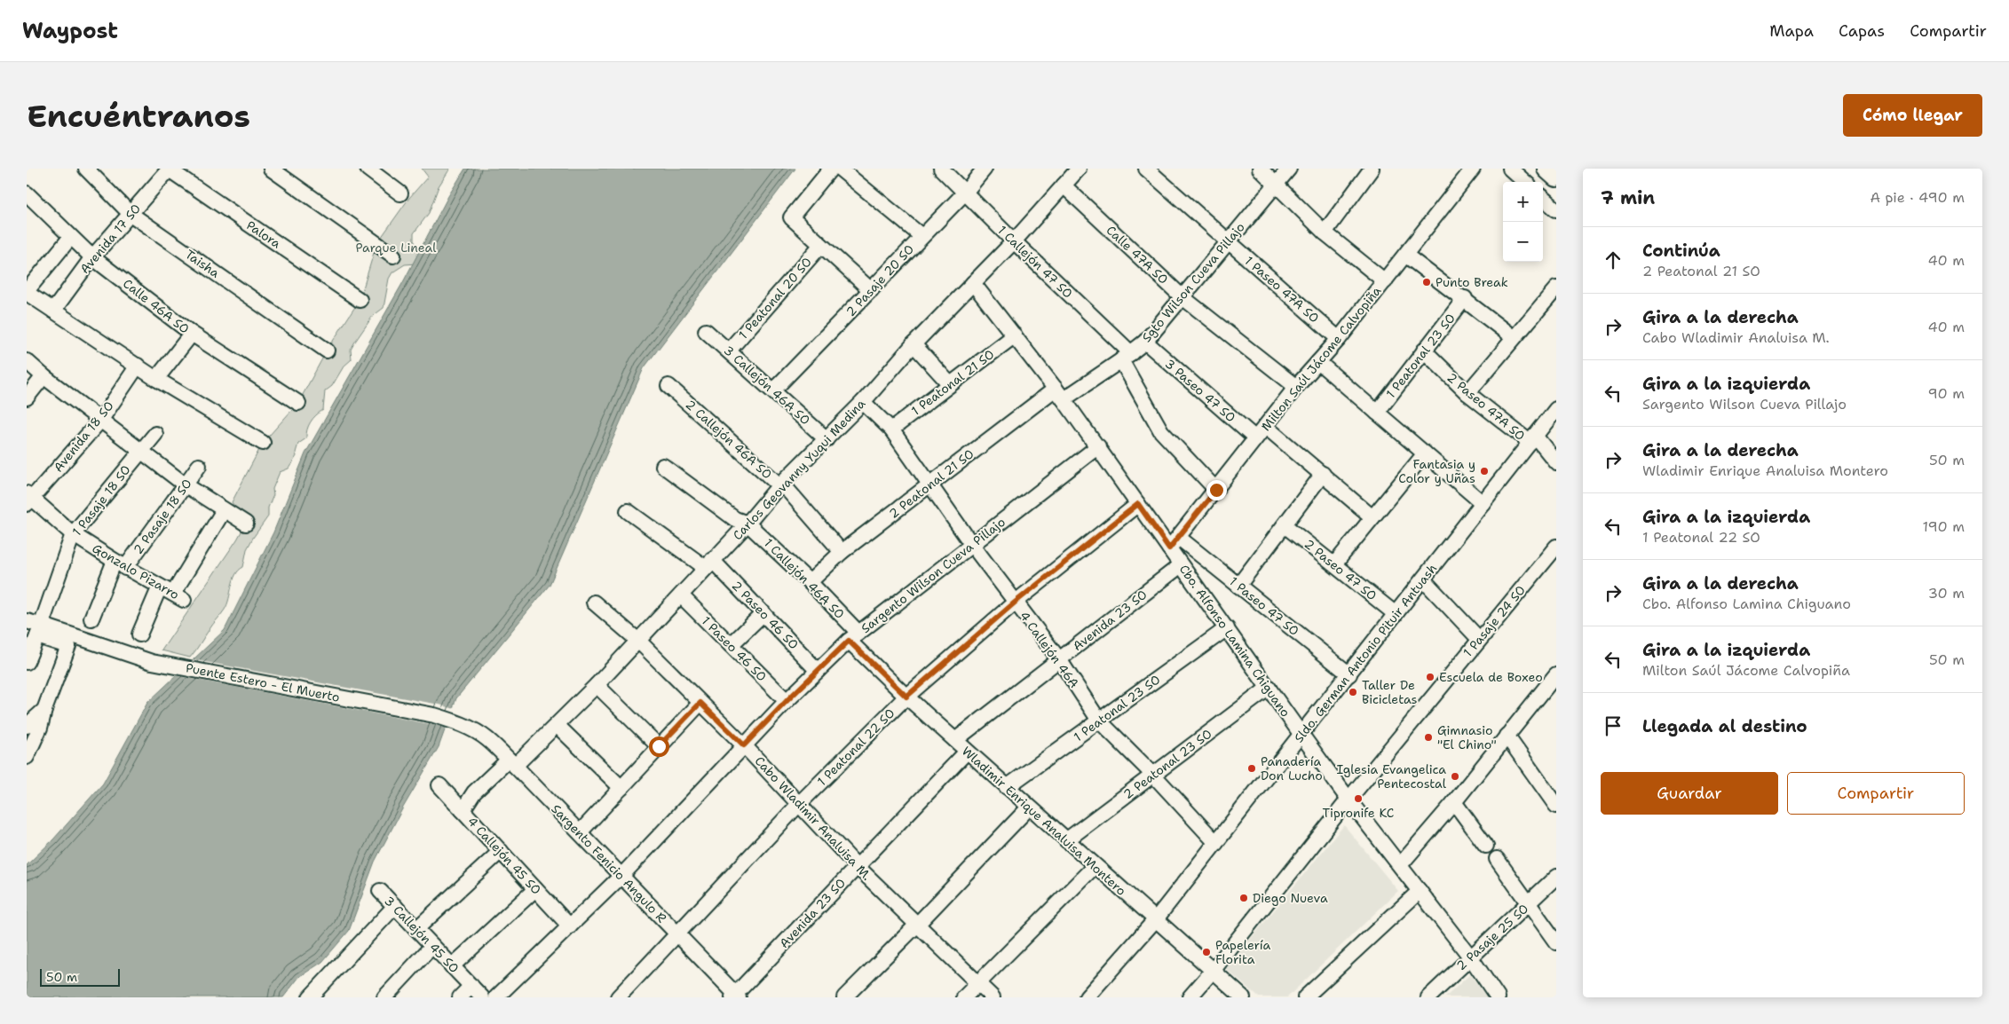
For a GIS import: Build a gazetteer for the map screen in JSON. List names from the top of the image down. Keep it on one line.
{"streets":{"street":["Palora","Avenida 17 SO","Calle 47A SO","1 Callejón 47 SO","Taisha","2 Pasaje 20 SO","Sgto Wilson Cueva Pillajo","1 Paseo 47A SO","1 Peatonal 20 SO","Calle 46A SO","1 Peatonal 23 SO","Milton Saúl Jácome Calvopiña","1 Peatonal 21 SO","3 Callejón 46A SO","3 Paseo 47 SO","2 Paseo 47A SO","Avenida 18 SO","2 Callejón 46A SO","Carlos Geovanny Yuqui Medina","2 Peatonal 21 SO","1 Pasaje 18 SO","2 Pasaje 18 SO","2 Paseo 47 SO","Gonzalo Pizarro","Sargento Wilson Cueva Pillajo","1 Callejón 46A SO","1 Paseo 47 SO","2 Paseo 46 SO","Avenida 23 SO","1 Pasaje 24 SO","Cbo. Alfonso Lamina Chiguano","1 Paseo 46 SO","4 Callejón 46A","Sldo. German Antonio Pituir Antuash","Puente Estero - El Muerto","1 Peatonal 22 SO","2 Peatonal 23 SO","Cabo Wladimir Analuisa M.","Wladimir Enrique Analuisa Montero","4 Callejón 45 SO","Sargento Fenicio Angulo R","3 Callejón 45 SO","2 Pasaje 25 SO"]},"crossings":[["Palora","Avenida 17 SO"],["Avenida 17 SO","Taisha"],["Avenida 17 SO","Calle 46A SO"],["Calle 47A SO","Sgto Wilson Cueva Pillajo"],["Calle 47A SO","Milton Saúl Jácome Calvopiña"],["Calle 47A SO","Carlos Geovanny Yuqui Medina"],["1 Callejón 47 SO","2 Pasaje 20 SO"],["1 Callejón 47 SO","Sgto Wilson Cueva Pillajo"],["1 Callejón 47 SO","Carlos Geovanny Yuqui Medina"],["2 Pasaje 20 SO","3 Callejón 46A SO"],["Sgto Wilson Cueva Pillajo","1 Paseo 47A SO"],["Sgto Wilson Cueva Pillajo","3 Paseo 47 SO"],["Sgto Wilson Cueva Pillajo","2 Peatonal 21 SO"],["Sgto Wilson Cueva Pillajo","Cbo. Alfonso Lamina Chiguano"],["1 Paseo 47A SO","Milton Saúl Jácome Calvopiña"],["1 Peatonal 20 SO","3 Callejón 46A SO"],["1 Peatonal 23 SO","2 Paseo 47A SO"],["1 Peatonal 23 SO","Cbo. Alfonso Lamina Chiguano"],["1 Peatonal 23 SO","4 Callejón 46A"],["1 Peatonal 23 SO","Wladimir Enrique Analuisa Montero"],["Milton Saúl Jácome Calvopiña","3 Paseo 47 SO"],["Milton Saúl Jácome Calvopiña","1 Paseo 47 SO"],["Milton Saúl Jácome Calvopiña","Cbo. Alfonso Lamina Chiguano"],["1 Peatonal 21 SO","Cbo. Alfonso Lamina Chiguano"],["1 Peatonal 21 SO","4 Callejón 46A"],["3 Callejón 46A SO","Carlos Geovanny Yuqui Medina"],["2 Paseo 47A SO","Sldo. German Antonio Pituir Antuash"],["Avenida 18 SO","Gonzalo Pizarro"],["2 Callejón 46A SO","Carlos Geovanny Yuqui Medina"],["2 Callejón 46A SO","2 Peatonal 21 SO"],["Carlos Geovanny Yuqui Medina","1 Callejón 46A SO"],["Carlos Geovanny Yuqui Medina","2 Paseo 46 SO"],["Carlos Geovanny Yuqui Medina","Cbo. Alfonso Lamina Chiguano"],["Carlos Geovanny Yuqui Medina","1 Paseo 46 SO"],["Carlos Geovanny Yuqui Medina","4 Callejón 46A"],["Carlos Geovanny Yuqui Medina","Cabo Wladimir Analuisa M."],["Carlos Geovanny Yuqui Medina","4 Callejón 45 SO"],["Carlos Geovanny Yuqui Medina","Sargento Fenicio Angulo R"],["2 Peatonal 21 SO","1 Callejón 46A SO"],["2 Peatonal 21 SO","Cbo. Alfonso Lamina Chiguano"],["2 Peatonal 21 SO","4 Callejón 46A"],["1 Pasaje 18 SO","Gonzalo Pizarro"],["1 Pasaje 18 SO","Puente Estero - El Muerto"],["2 Pasaje 18 SO","Gonzalo Pizarro"],["2 Paseo 47 SO","Sldo. German Antonio Pituir Antuash"],["Sargento Wilson Cueva Pillajo","1 Callejón 46A SO"],["Sargento Wilson Cueva Pillajo","2 Paseo 46 SO"],["Sargento Wilson Cueva Pillajo","Cbo. Alfonso Lamina Chiguano"],["Sargento Wilson Cueva Pillajo","1 Paseo 46 SO"],["Sargento Wilson Cueva Pillajo","4 Callejón 46A"],["Sargento Wilson Cueva Pillajo","Cabo Wladimir Analuisa M."],["Sargento Wilson Cueva Pillajo","Wladimir Enrique Analuisa Montero"],["Sargento Wilson Cueva Pillajo","4 Callejón 45 SO"],["Sargento Wilson Cueva Pillajo","Sargento Fenicio Angulo R"],["1 Callejón 46A SO","Wladimir Enrique Analuisa Montero"],["1 Paseo 47 SO","Cbo. Alfonso Lamina Chiguano"],["1 Paseo 47 SO","Sldo. German Antonio Pituir Antuash"],["Avenida 23 SO","Cbo. Alfonso Lamina Chiguano"],["Avenida 23 SO","4 Callejón 46A"],["Avenida 23 SO","Cabo Wladimir Analuisa M."],["Avenida 23 SO","Wladimir Enrique Analuisa Montero"],["Avenida 23 SO","Sargento Fenicio Angulo R"],["1 Pasaje 24 SO","Cbo. Alfonso Lamina Chiguano"],["1 Pasaje 24 SO","Wladimir Enrique Analuisa Montero"],["Cbo. Alfonso Lamina Chiguano","Sldo. German Antonio Pituir Antuash"],["Cbo. Alfonso Lamina Chiguano","1 Peatonal 22 SO"],["Cbo. Alfonso Lamina Chiguano","2 Peatonal 23 SO"],["Cbo. Alfonso Lamina Chiguano","2 Pasaje 25 SO"],["4 Callejón 46A","Sldo. German Antonio Pituir Antuash"],["4 Callejón 46A","1 Peatonal 22 SO"],["4 Callejón 46A","2 Peatonal 23 SO"],["Sldo. German Antonio Pituir Antuash","Wladimir Enrique Analuisa Montero"],["Puente Estero - El Muerto","Sargento Fenicio Angulo R"],["1 Peatonal 22 SO","Cabo Wladimir Analuisa M."],["1 Peatonal 22 SO","Wladimir Enrique Analuisa Montero"],["1 Peatonal 22 SO","Sargento Fenicio Angulo R"],["2 Peatonal 23 SO","Wladimir Enrique Analuisa Montero"]],"parks":["Parque Lineal"],"places":["Punto Break","Fantasia y Color y Uñas","Escuela de Boxeo","Taller De Bicicletas","Gimnasio \"El Chino\"","Panadería Don Lucho","Iglesia Evangelica Pentecostal","Tipronife KC","Diego Nueva","Papelería Florita"],"scale_bar":"50 m","page":{"header":"Waypost","nav":["Mapa","Capas","Compartir"],"buttons":["Cómo llegar",["Guardar","Compartir"]],"title":"Encuéntranos","heading":["7 min","A pie · 490 m"],"map_buttons":["+","−"],"list":[["Continúa","2 Peatonal 21 SO","40 m"],["Gira a la derecha","Cabo Wladimir Analuisa M.","40 m"],["Gira a la izquierda","Sargento Wilson Cueva Pillajo","90 m"],["Gira a la derecha","Wladimir Enrique Analuisa Montero","50 m"],["Gira a la izquierda","1 Peatonal 22 SO","190 m"],["Gira a la derecha","Cbo. Alfonso Lamina Chiguano","30 m"],["Gira a la izquierda","Milton Saúl Jácome Calvopiña","50 m"],"Llegada al destino"],"scale":"50 m"}}
